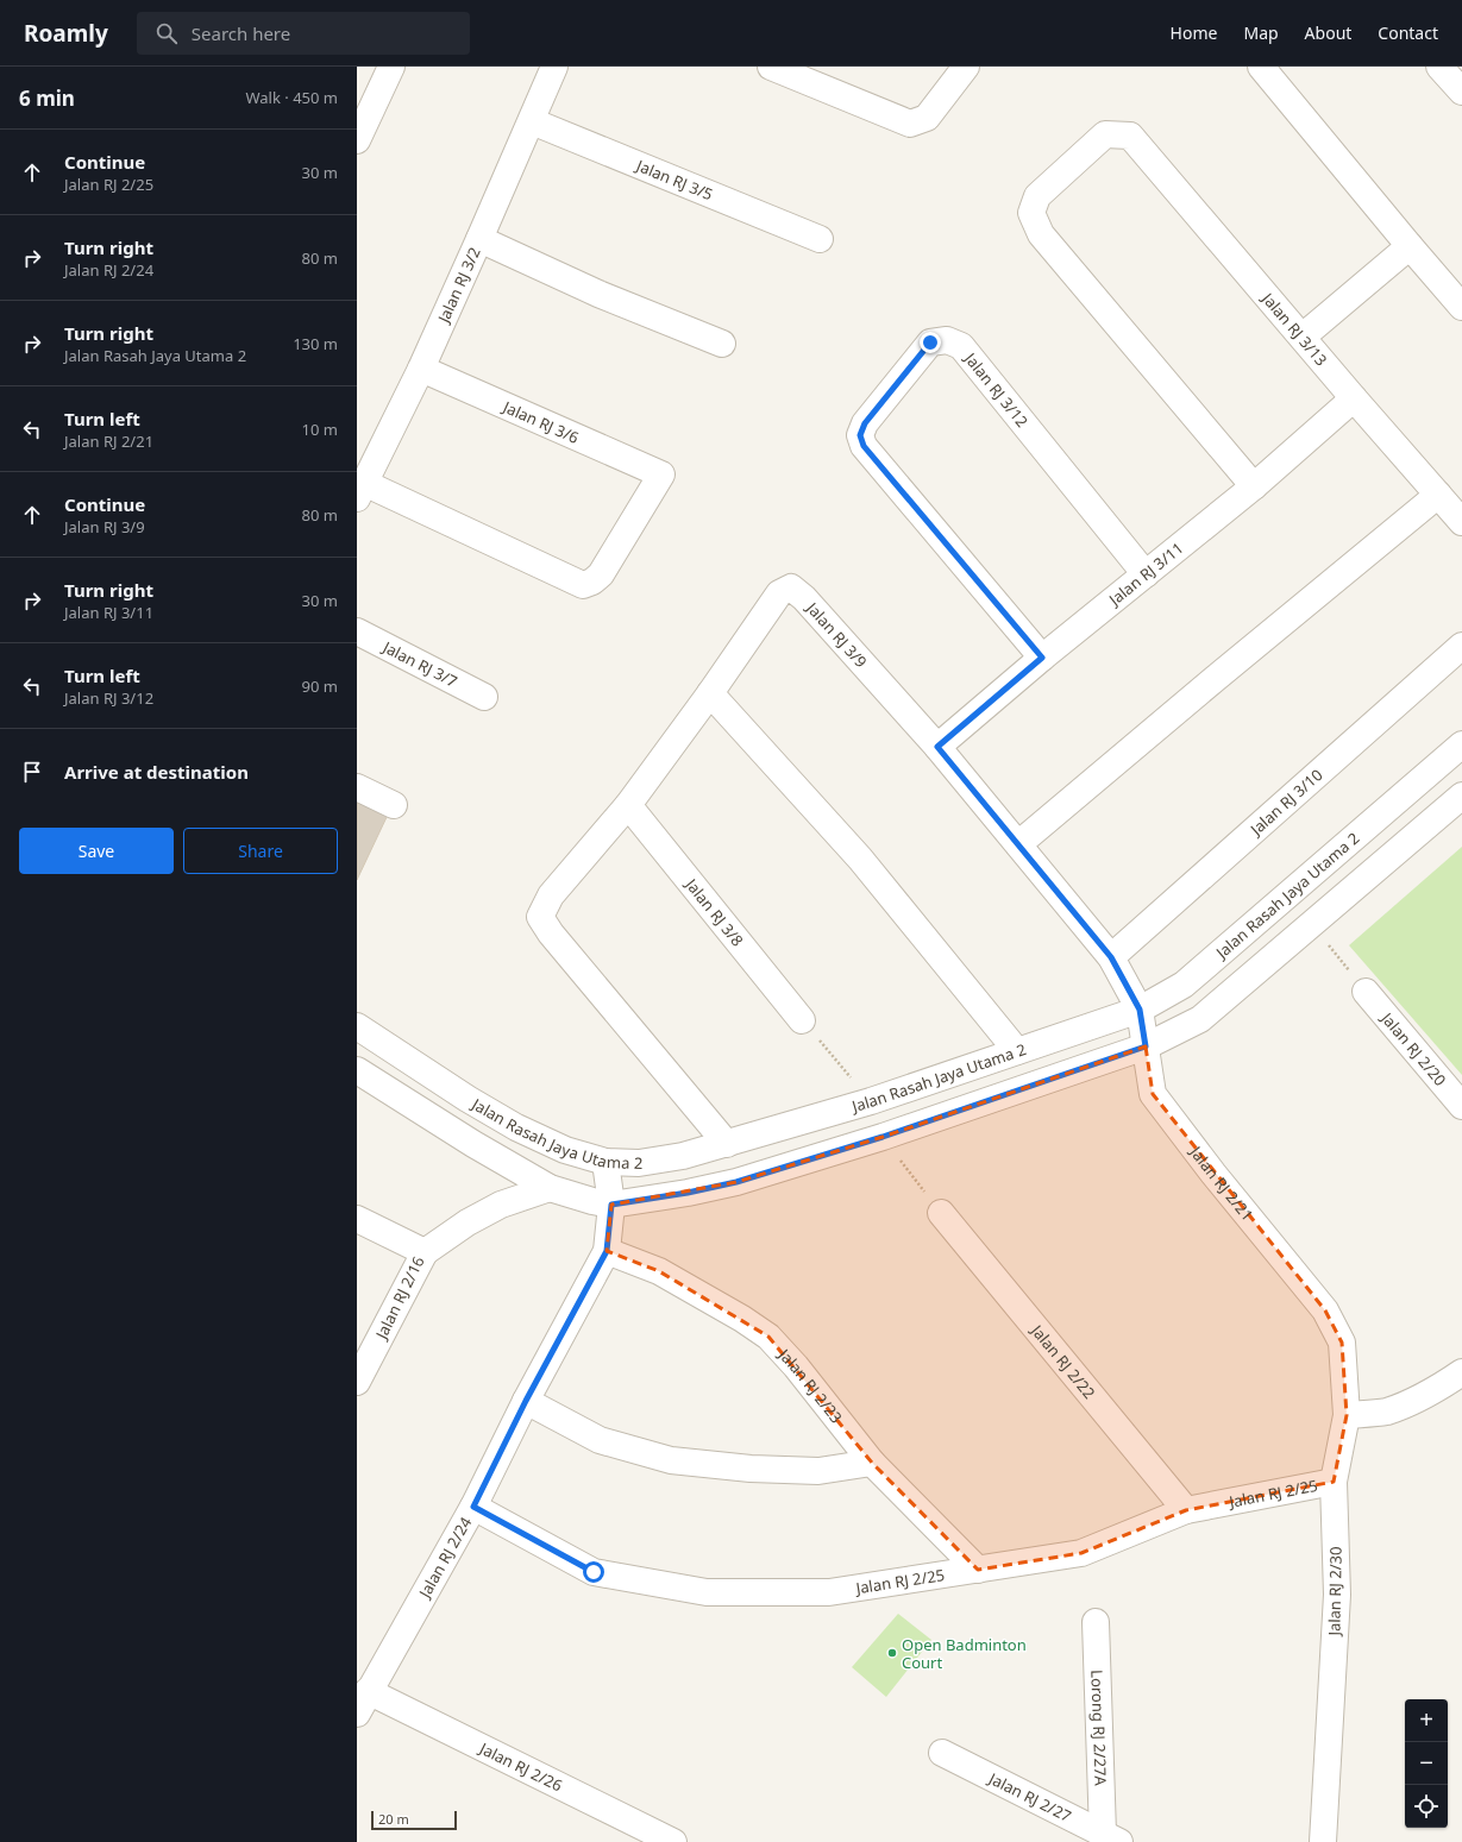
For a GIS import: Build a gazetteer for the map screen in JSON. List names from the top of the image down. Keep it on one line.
{"streets":{"street":["Jalan RJ 3/5","Jalan RJ 3/2","Jalan RJ 3/13","Jalan RJ 3/12","Jalan RJ 3/6","Jalan RJ 3/11","Jalan RJ 3/9","Jalan RJ 3/7","Jalan RJ 3/10","Jalan Rasah Jaya Utama 2","Jalan RJ 3/8","Jalan RJ 2/20","Jalan RJ 2/21","Jalan RJ 2/16","Jalan RJ 2/22","Jalan RJ 2/23","Jalan RJ 2/25","Jalan RJ 2/24","Jalan RJ 2/30","Lorong RJ 2/27A","Jalan RJ 2/26","Jalan RJ 2/27"]},"crossings":[["Jalan RJ 3/5","Jalan RJ 3/2"],["Jalan RJ 3/2","Jalan RJ 3/6"],["Jalan RJ 3/13","Jalan RJ 3/11"],["Jalan RJ 3/12","Jalan RJ 3/11"],["Jalan RJ 3/11","Jalan RJ 3/9"],["Jalan RJ 3/9","Jalan RJ 3/10"],["Jalan RJ 3/9","Jalan Rasah Jaya Utama 2"],["Jalan RJ 3/9","Jalan RJ 3/8"],["Jalan RJ 3/9","Jalan RJ 2/21"],["Jalan Rasah Jaya Utama 2","Jalan RJ 2/21"],["Jalan Rasah Jaya Utama 2","Jalan RJ 2/24"],["Jalan RJ 2/21","Jalan RJ 2/30"],["Jalan RJ 2/22","Jalan RJ 2/25"],["Jalan RJ 2/23","Jalan RJ 2/25"],["Jalan RJ 2/23","Jalan RJ 2/24"],["Jalan RJ 2/25","Jalan RJ 2/24"],["Jalan RJ 2/25","Jalan RJ 2/30"],["Jalan RJ 2/24","Jalan RJ 2/26"],["Lorong RJ 2/27A","Jalan RJ 2/27"]],"places":["Open Badminton Court"],"scale_bar":"20 m","page":{"header":"Roamly","search":"Search here","nav":["Home","Map","About","Contact"],"heading":["6 min","Walk · 450 m"],"list":[["Continue","Jalan RJ 2/25","30 m"],["Turn right","Jalan RJ 2/24","80 m"],["Turn right","Jalan Rasah Jaya Utama 2","130 m"],["Turn left","Jalan RJ 2/21","10 m"],["Continue","Jalan RJ 3/9","80 m"],["Turn right","Jalan RJ 3/11","30 m"],["Turn left","Jalan RJ 3/12","90 m"],"Arrive at destination"],"buttons":["Save","Share"],"map_buttons":["+","−"],"scale":"20 m"}}
